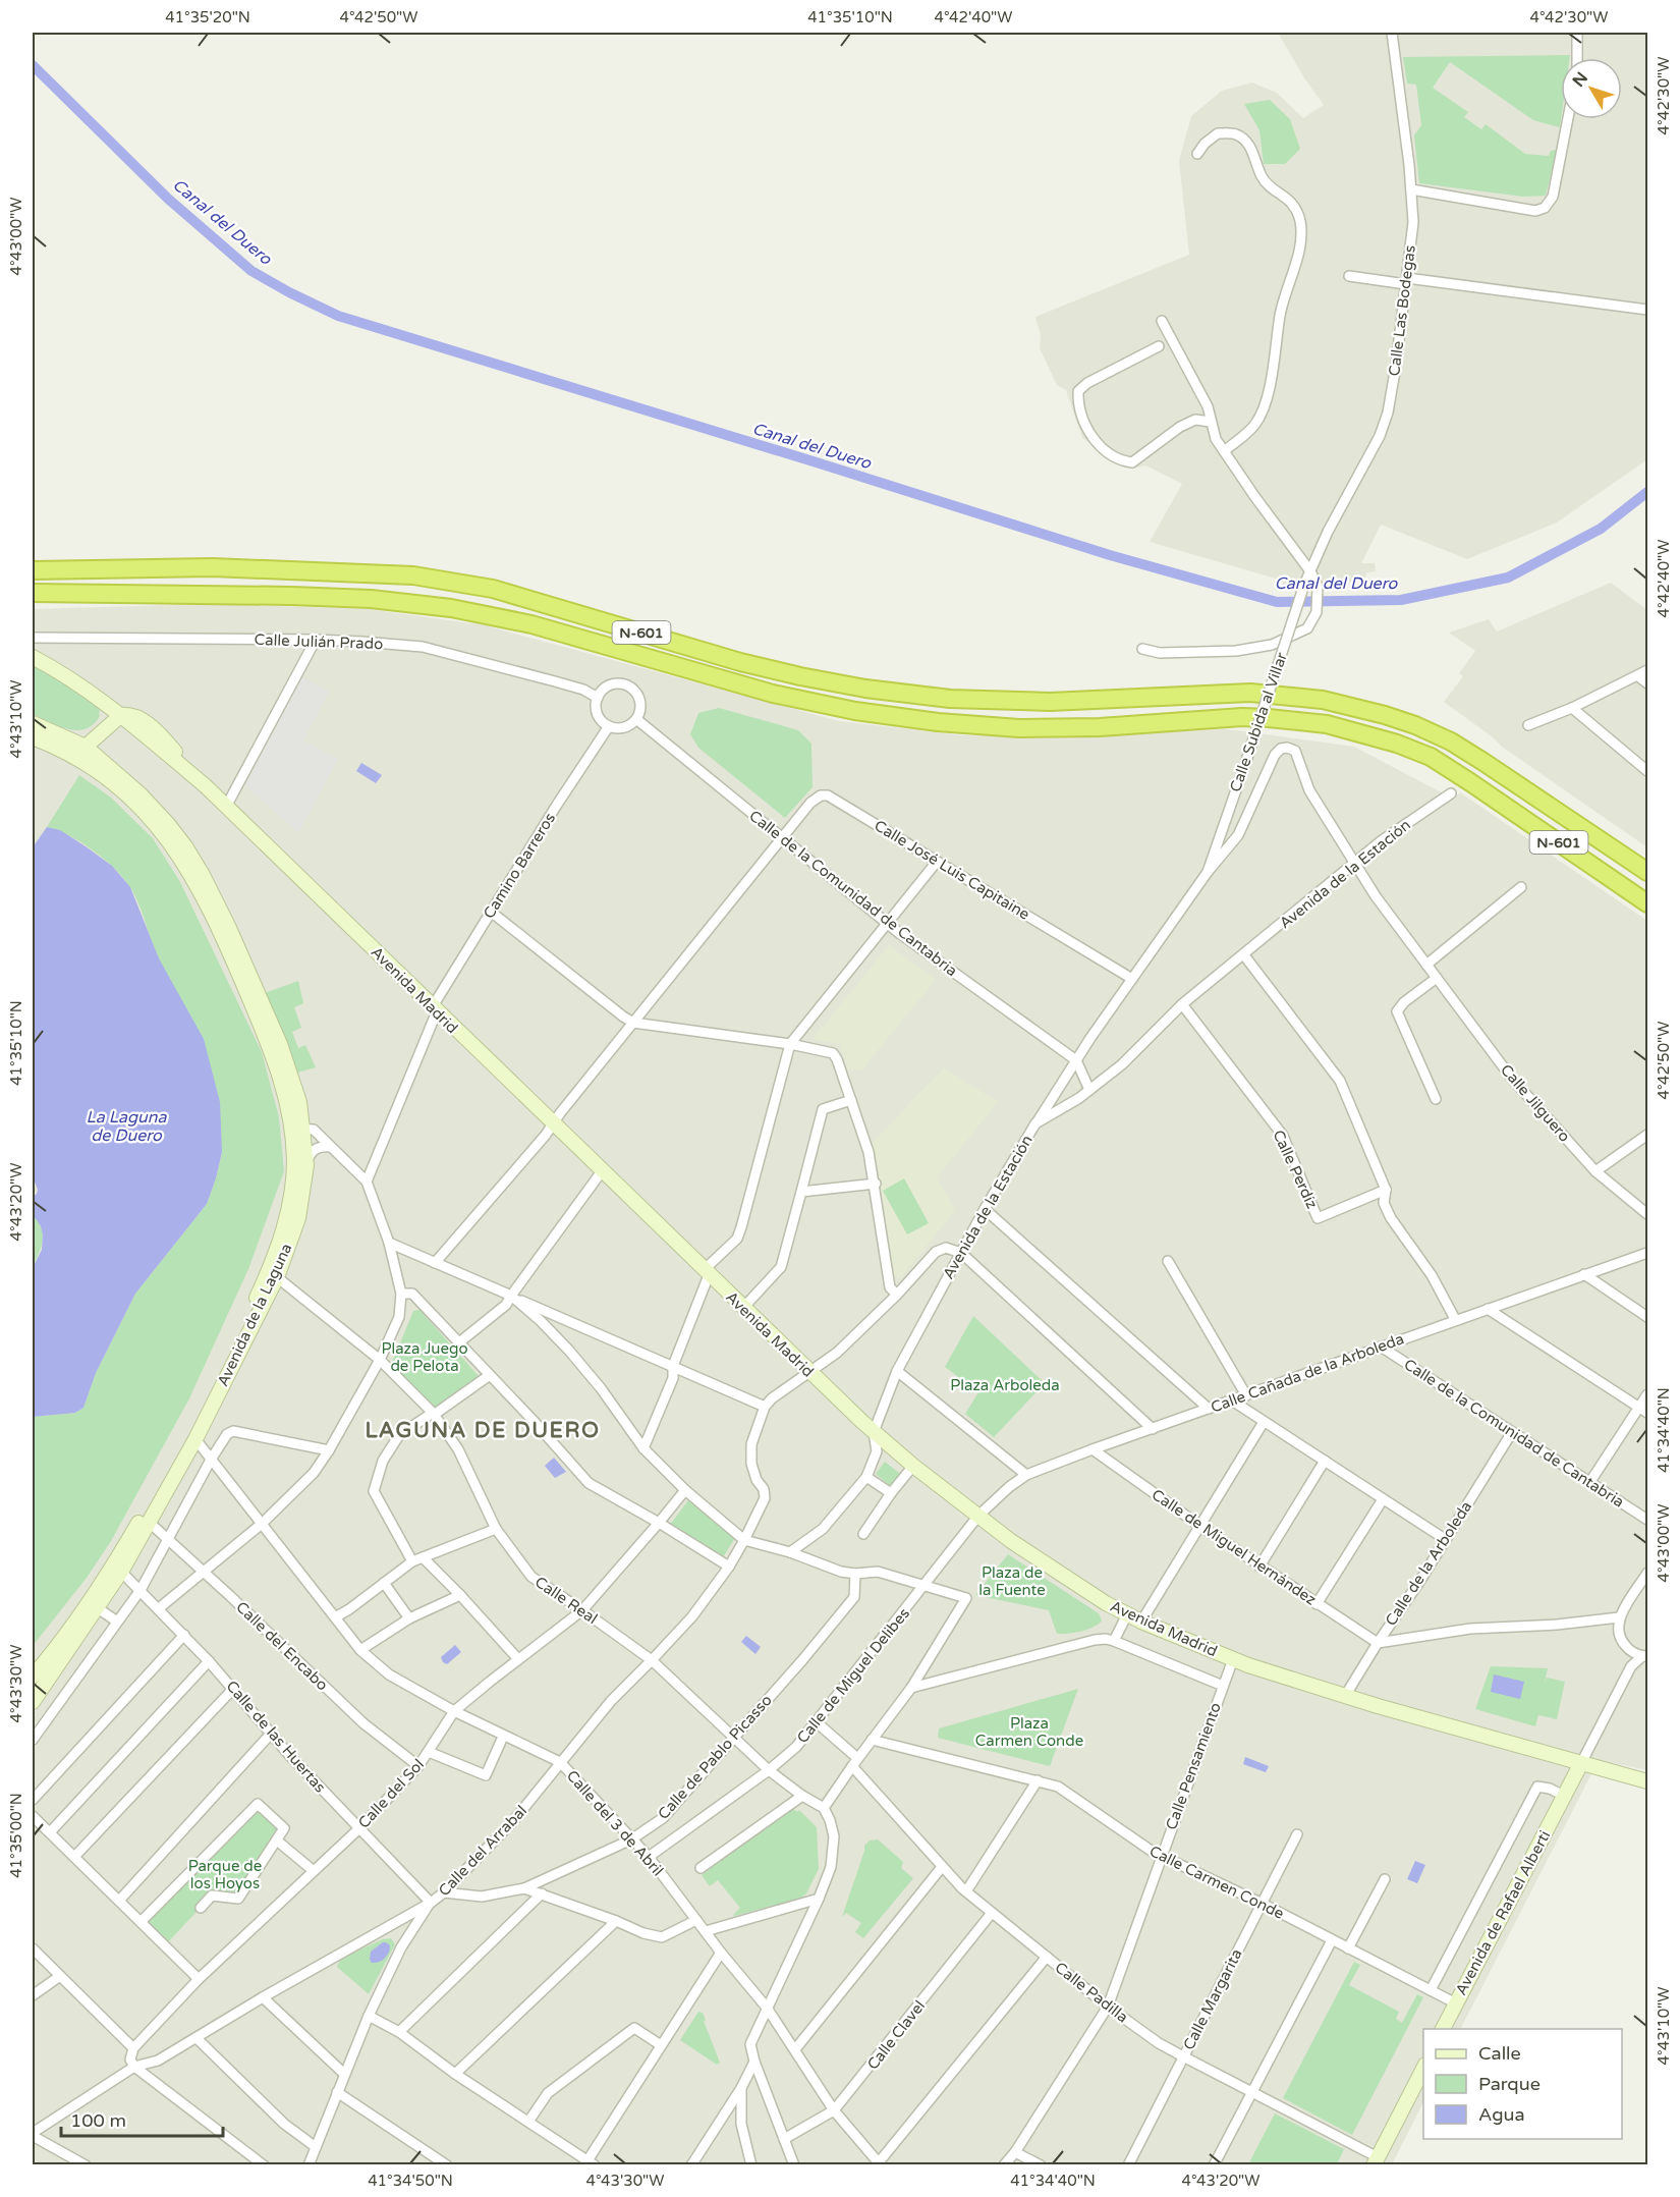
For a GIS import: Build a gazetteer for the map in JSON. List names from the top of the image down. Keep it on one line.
{"streets":{"highway":["N-601"],"street":["Calle Las Bodegas","Calle Julián Prado","Calle Subida al Villar","Camino Barreros","Calle José Luis Capitaine","Avenida de la Estación","Calle de la Comunidad de Cantabria","Avenida Madrid","Calle Jilguero","Calle Perdíz","Avenida de la Laguna","Calle Cañada de la Arboleda","Calle de Miguel Hernández","Calle de la Arboleda","Calle Real","Calle del Encabo","Calle de Miguel Delibes","Calle de las Huertas","Calle de Pablo Picasso","Calle Pensamiento","Calle del Sol","Calle del 3 de Abril","Calle del Arrabal","Calle Carmen Conde","Avenida de Rafael Alberti","Calle Padilla","Calle Margarita","Calle Clavel"]},"crossings":[["Calle Las Bodegas","Calle Subida al Villar"],["Calle Julián Prado","Camino Barreros"],["Calle Julián Prado","Calle de la Comunidad de Cantabria"],["Calle Subida al Villar","Calle José Luis Capitaine"],["Calle Subida al Villar","Avenida de la Estación"],["Calle Subida al Villar","Calle de la Comunidad de Cantabria"],["Calle Subida al Villar","Calle Jilguero"],["Camino Barreros","Calle de la Comunidad de Cantabria"],["Camino Barreros","Avenida Madrid"],["Calle José Luis Capitaine","Calle de la Comunidad de Cantabria"],["Calle José Luis Capitaine","Avenida Madrid"],["Avenida de la Estación","Avenida Madrid"],["Avenida de la Estación","Calle Jilguero"],["Avenida de la Estación","Calle Perdíz"],["Calle de la Comunidad de Cantabria","Calle Cañada de la Arboleda"],["Calle de la Comunidad de Cantabria","Calle de la Arboleda"],["Avenida Madrid","Calle Cañada de la Arboleda"],["Avenida Madrid","Calle de la Arboleda"],["Avenida Madrid","Calle de Miguel Delibes"],["Avenida Madrid","Calle Pensamiento"],["Avenida Madrid","Avenida de Rafael Alberti"],["Avenida de la Laguna","Calle Real"],["Avenida de la Laguna","Calle del Encabo"],["Avenida de la Laguna","Calle de las Huertas"],["Avenida de la Laguna","Calle del 3 de Abril"],["Calle Cañada de la Arboleda","Calle de Miguel Hernández"],["Calle Cañada de la Arboleda","Calle de Miguel Delibes"],["Calle de Miguel Hernández","Calle de la Arboleda"],["Calle Real","Calle de Miguel Delibes"],["Calle Real","Calle de Pablo Picasso"],["Calle Real","Calle del Sol"],["Calle Real","Calle del Arrabal"],["Calle del Encabo","Calle del Sol"],["Calle de Miguel Delibes","Calle del 3 de Abril"],["Calle de Miguel Delibes","Calle Padilla"],["Calle de las Huertas","Calle del Sol"],["Calle de las Huertas","Calle del Arrabal"],["Calle de Pablo Picasso","Calle del 3 de Abril"],["Calle Pensamiento","Calle Carmen Conde"],["Calle Pensamiento","Calle Padilla"],["Calle del Sol","Calle del 3 de Abril"],["Calle del 3 de Abril","Calle del Arrabal"],["Calle del 3 de Abril","Calle Clavel"],["Calle Carmen Conde","Avenida de Rafael Alberti"],["Calle Carmen Conde","Calle Margarita"],["Calle Padilla","Calle Margarita"],["Calle Padilla","Calle Clavel"]],"districts":["LAGUNA DE DUERO"],"water":["Canal del Duero","La Laguna de Duero"],"parks":["Plaza Juego de Pelota","Plaza Arboleda","Plaza de la Fuente","Plaza Carmen Conde","Parque de los Hoyos"],"legend":["Calle","Parque","Agua"],"scale_bar":"100 m","north":"top left","coordinates":["41°35'20\"N","4°42'50\"W","41°35'10\"N","4°42'40\"W","4°42'30\"W","4°43'00\"W","4°43'10\"W","4°43'20\"W","41°34'40\"N","4°43'30\"W","41°35'00\"N","41°34'50\"N"]}
